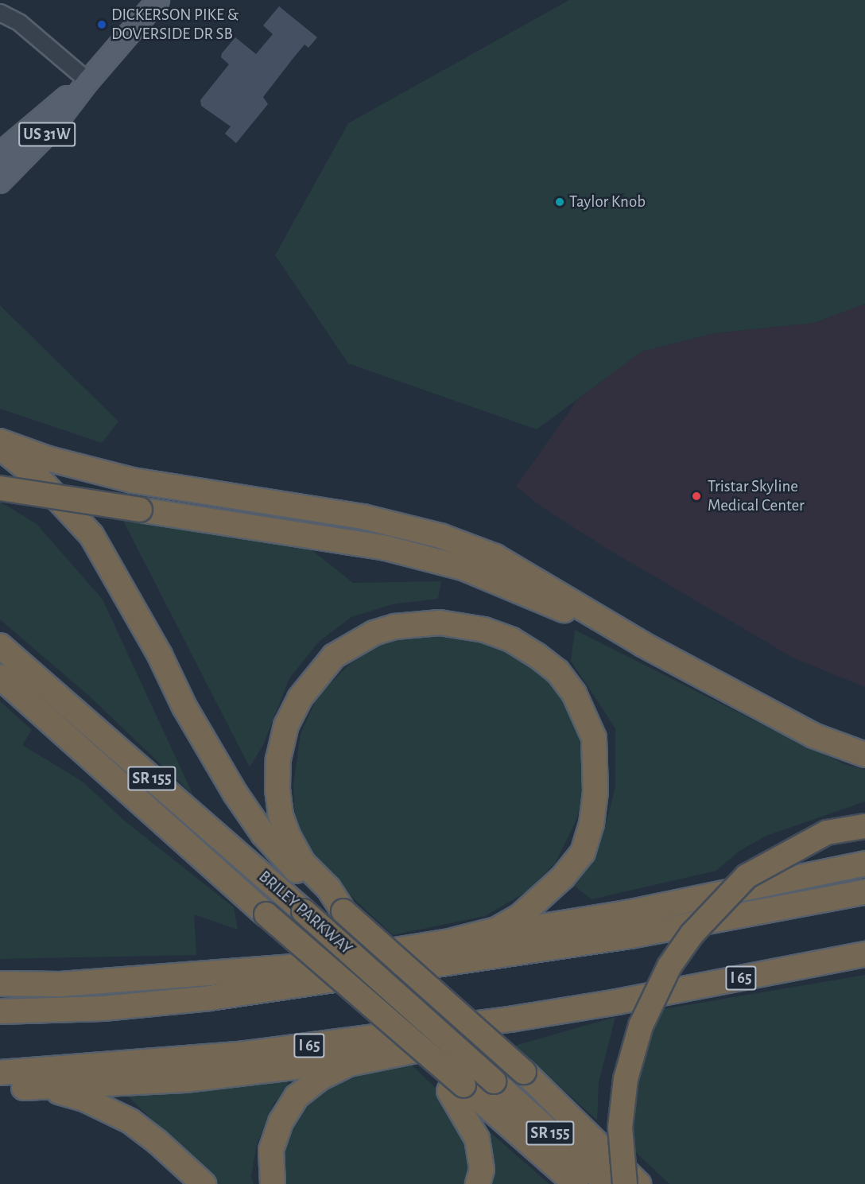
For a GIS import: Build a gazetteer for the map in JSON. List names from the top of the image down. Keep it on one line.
{"streets":{"highway":["SR 155","BRILEY PARKWAY","I 65"],"main road":["US 31W"]},"crossings":[["SR 155","BRILEY PARKWAY"]],"places":["DICKERSON PIKE & DOVERSIDE DR SB","Taylor Knob","Tristar Skyline Medical Center"]}
